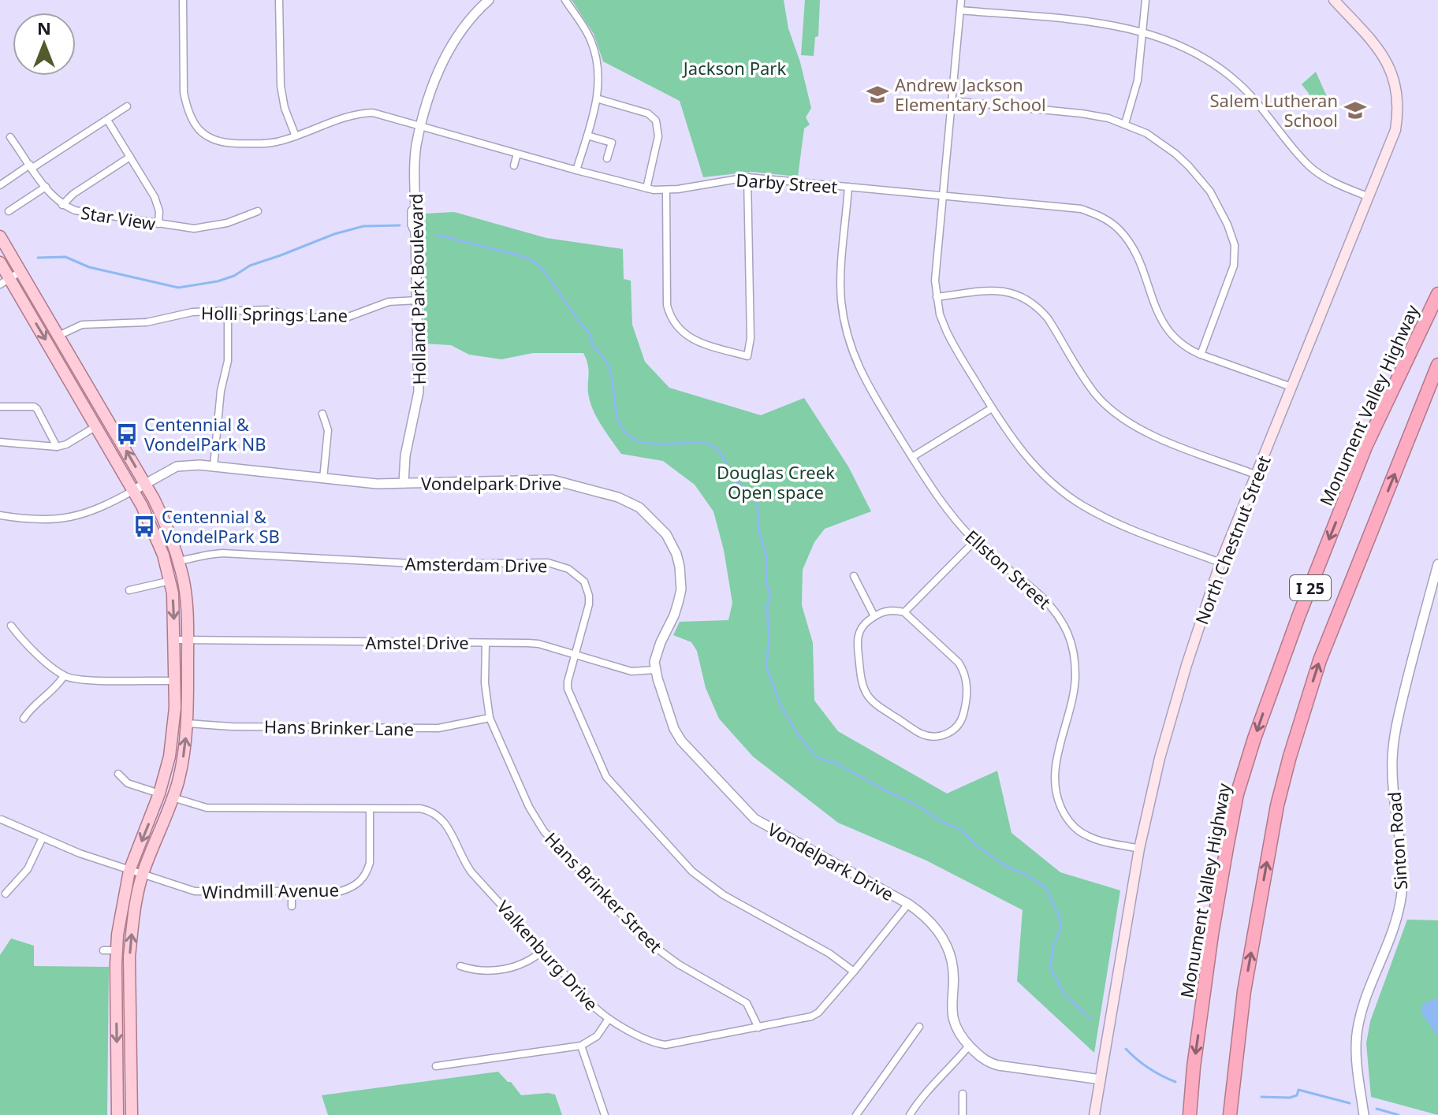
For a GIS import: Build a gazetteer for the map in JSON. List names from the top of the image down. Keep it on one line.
{"streets":{"highway":["Monument Valley Highway","I 25"],"main road":["North Chestnut Street"],"street":["Darby Street","Star View","Holland Park Boulevard","Holli Springs Lane","Vondelpark Drive","Amsterdam Drive","Ellston Street","Amstel Drive","Hans Brinker Lane","Sinton Road","Windmill Avenue","Hans Brinker Street","Valkenburg Drive"]},"crossings":[["Darby Street","Holland Park Boulevard"],["Darby Street","North Chestnut Street"],["Darby Street","Ellston Street"],["Holland Park Boulevard","Holli Springs Lane"],["Holland Park Boulevard","Vondelpark Drive"],["Vondelpark Drive","North Chestnut Street"],["Vondelpark Drive","Amstel Drive"],["Vondelpark Drive","Valkenburg Drive"],["North Chestnut Street","Ellston Street"],["Amsterdam Drive","Amstel Drive"],["Amsterdam Drive","Valkenburg Drive"],["Amstel Drive","Hans Brinker Street"],["Hans Brinker Lane","Hans Brinker Street"],["Windmill Avenue","Valkenburg Drive"],["Hans Brinker Street","Valkenburg Drive"]],"parks":["Jackson Park","Douglas Creek Open space"],"places":{"school or university":["Andrew Jackson Elementary School","Salem Lutheran School"],"bus stop":["Centennial & VondelPark NB","Centennial & VondelPark SB"]},"north":"top"}
